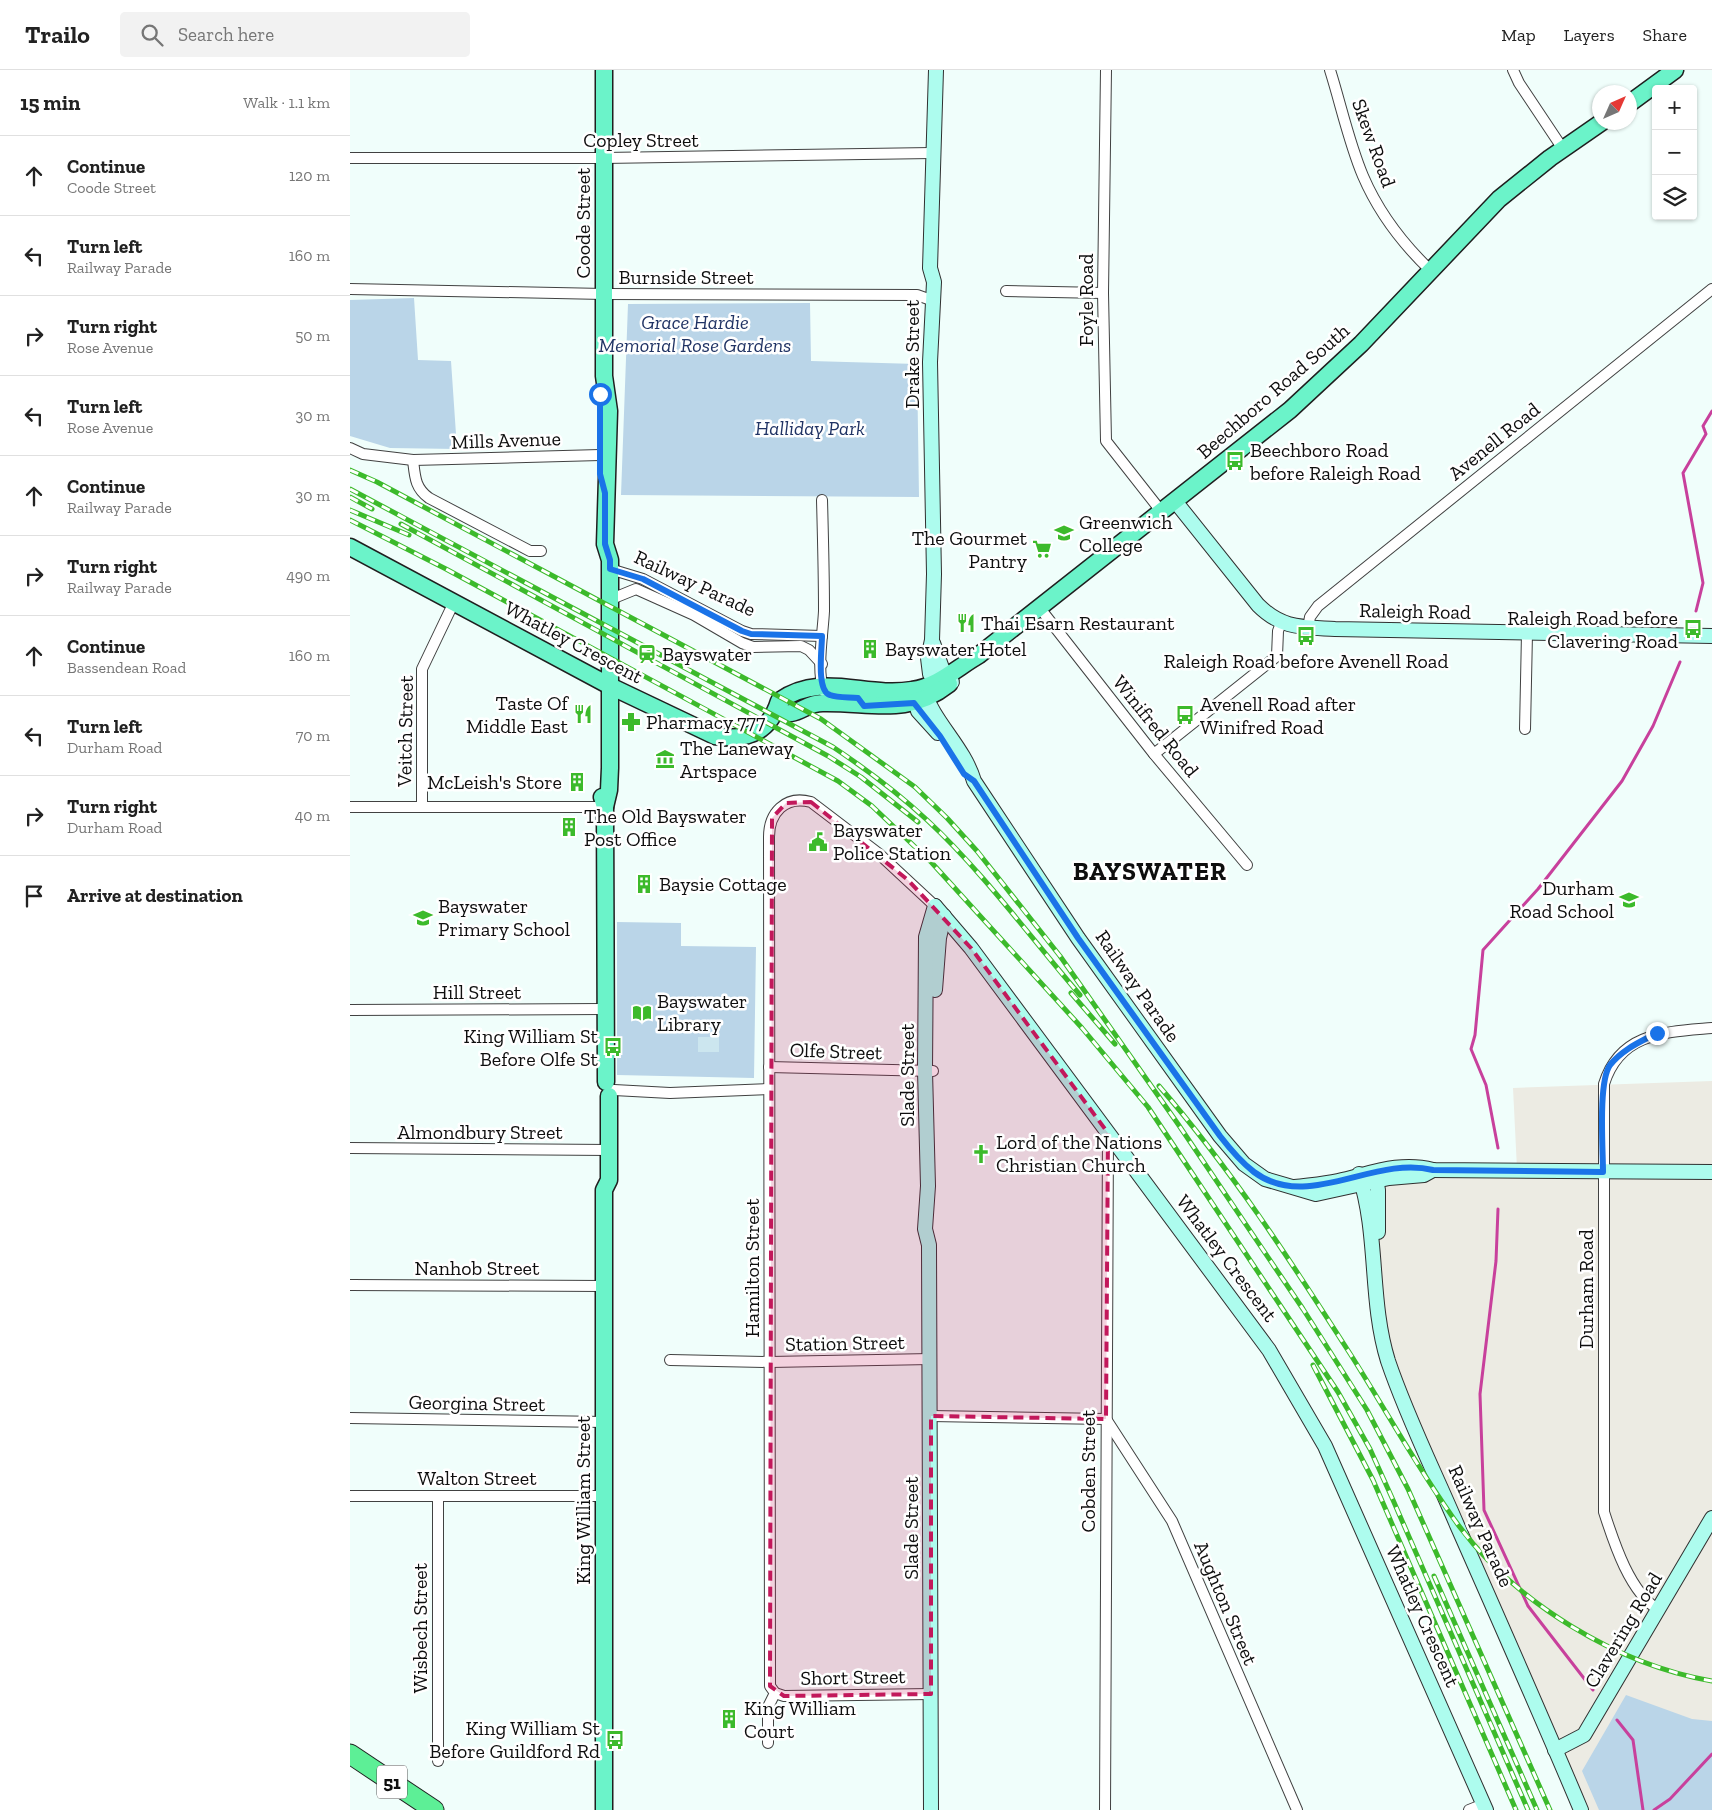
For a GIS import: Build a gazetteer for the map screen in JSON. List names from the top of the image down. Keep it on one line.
{"streets":{"highway":["51"],"main road":["Coode Street","Beechboro Road South","Whatley Crescent","King William Street"],"street":["Copley Street","Skew Road","Burnside Street","Foyle Road","Drake Street","Mills Avenue","Avenell Road","Railway Parade","Raleigh Road","Winifred Road","Veitch Street","Hill Street","Olfe Street","Slade Street","Almondbury Street","Nanhob Street","Hamilton Street","Durham Road","Station Street","Georgina Street","Cobden Street","Walton Street","Aughton Street","Wisbech Street","Clavering Road","Short Street"]},"crossings":[["Copley Street","Coode Street"],["Copley Street","Drake Street"],["Skew Road","Beechboro Road South"],["Coode Street","Burnside Street"],["Coode Street","Mills Avenue"],["Coode Street","Railway Parade"],["Coode Street","Whatley Crescent"],["Coode Street","King William Street"],["Burnside Street","Drake Street"],["Foyle Road","Beechboro Road South"],["Drake Street","Beechboro Road South"],["Drake Street","Railway Parade"],["Beechboro Road South","Railway Parade"],["Beechboro Road South","Raleigh Road"],["Beechboro Road South","Winifred Road"],["Avenell Road","Raleigh Road"],["Railway Parade","Clavering Road"],["Whatley Crescent","Veitch Street"],["Whatley Crescent","Slade Street"],["Whatley Crescent","Hamilton Street"],["Whatley Crescent","Cobden Street"],["Whatley Crescent","King William Street"],["Hill Street","King William Street"],["Olfe Street","Slade Street"],["Olfe Street","Hamilton Street"],["Slade Street","Station Street"],["Slade Street","Short Street"],["Almondbury Street","King William Street"],["Nanhob Street","King William Street"],["Hamilton Street","Station Street"],["Hamilton Street","Short Street"],["Durham Road","Clavering Road"],["Georgina Street","King William Street"],["Cobden Street","Aughton Street"],["Walton Street","King William Street"],["Walton Street","Wisbech Street"]],"districts":["BAYSWATER"],"parks":["Grace Hardie Memorial Rose Gardens","Halliday Park"],"places":{"bus stop":["Beechboro Road before Raleigh Road","Raleigh Road before Clavering Road","Raleigh Road before Avenell Road","Avenell Road after Winifred Road","King William St Before Olfe St","King William St Before Guildford Rd"],"school or university":["Greenwich College","Durham Road School","Bayswater Primary School"],"supermarket":["The Gourmet Pantry"],"restaurant":["Thai Esarn Restaurant","Taste Of Middle East"],"building":["Bayswater Hotel","McLeish's Store","The Old Bayswater Post Office","Baysie Cottage","King William Court"],"station":["Bayswater"],"pharmacy":["Pharmacy 777"],"museum":["The Laneway Artspace"],"public building":["Bayswater Police Station"],"library":["Bayswater Library"],"church":["Lord of the Nations Christian Church"]},"north":"top right","page":{"header":"Trailo","search":"Search here","nav":["Map","Layers","Share"],"heading":["15 min","Walk · 1.1 km"],"map_buttons":["+","−"],"list":[["Continue","Coode Street","120 m"],["Turn left","Railway Parade","160 m"],["Turn right","Rose Avenue","50 m"],["Turn left","Rose Avenue","30 m"],["Continue","Railway Parade","30 m"],["Turn right","Railway Parade","490 m"],["Continue","Bassendean Road","160 m"],["Turn left","Durham Road","70 m"],["Turn right","Durham Road","40 m"],"Arrive at destination"]}}
